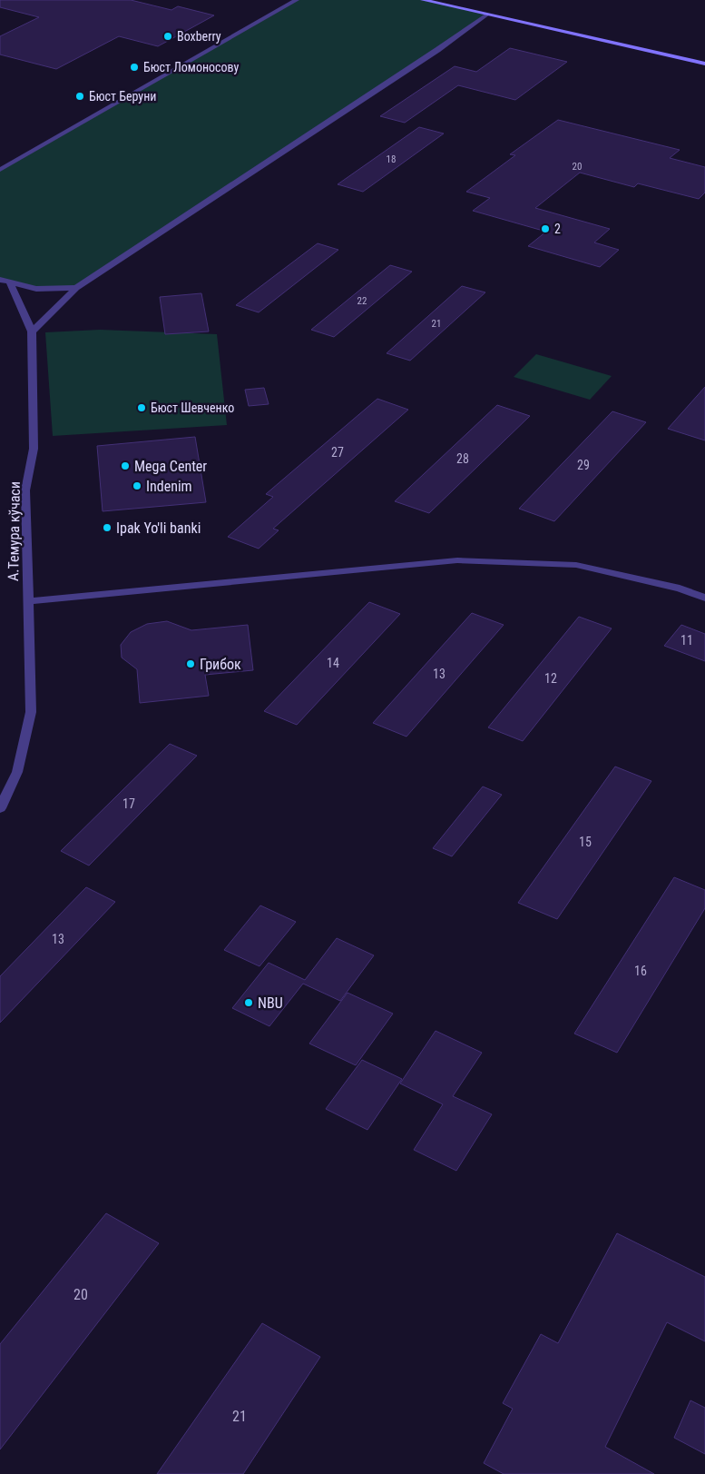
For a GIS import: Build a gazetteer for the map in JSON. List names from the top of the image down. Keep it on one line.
{"streets":{"street":["А.Темура кўчаси"]},"places":["Boxberry","Бюст Ломоносову","Бюст Беруни","2","Бюст Шевченко","Mega Center","Indenim","Ipak Yo'li banki","Грибок","NBU"],"house_numbers":["18","20","22","21","27","28","29","11","14","13","12","17","15","13","16","20","21"]}
